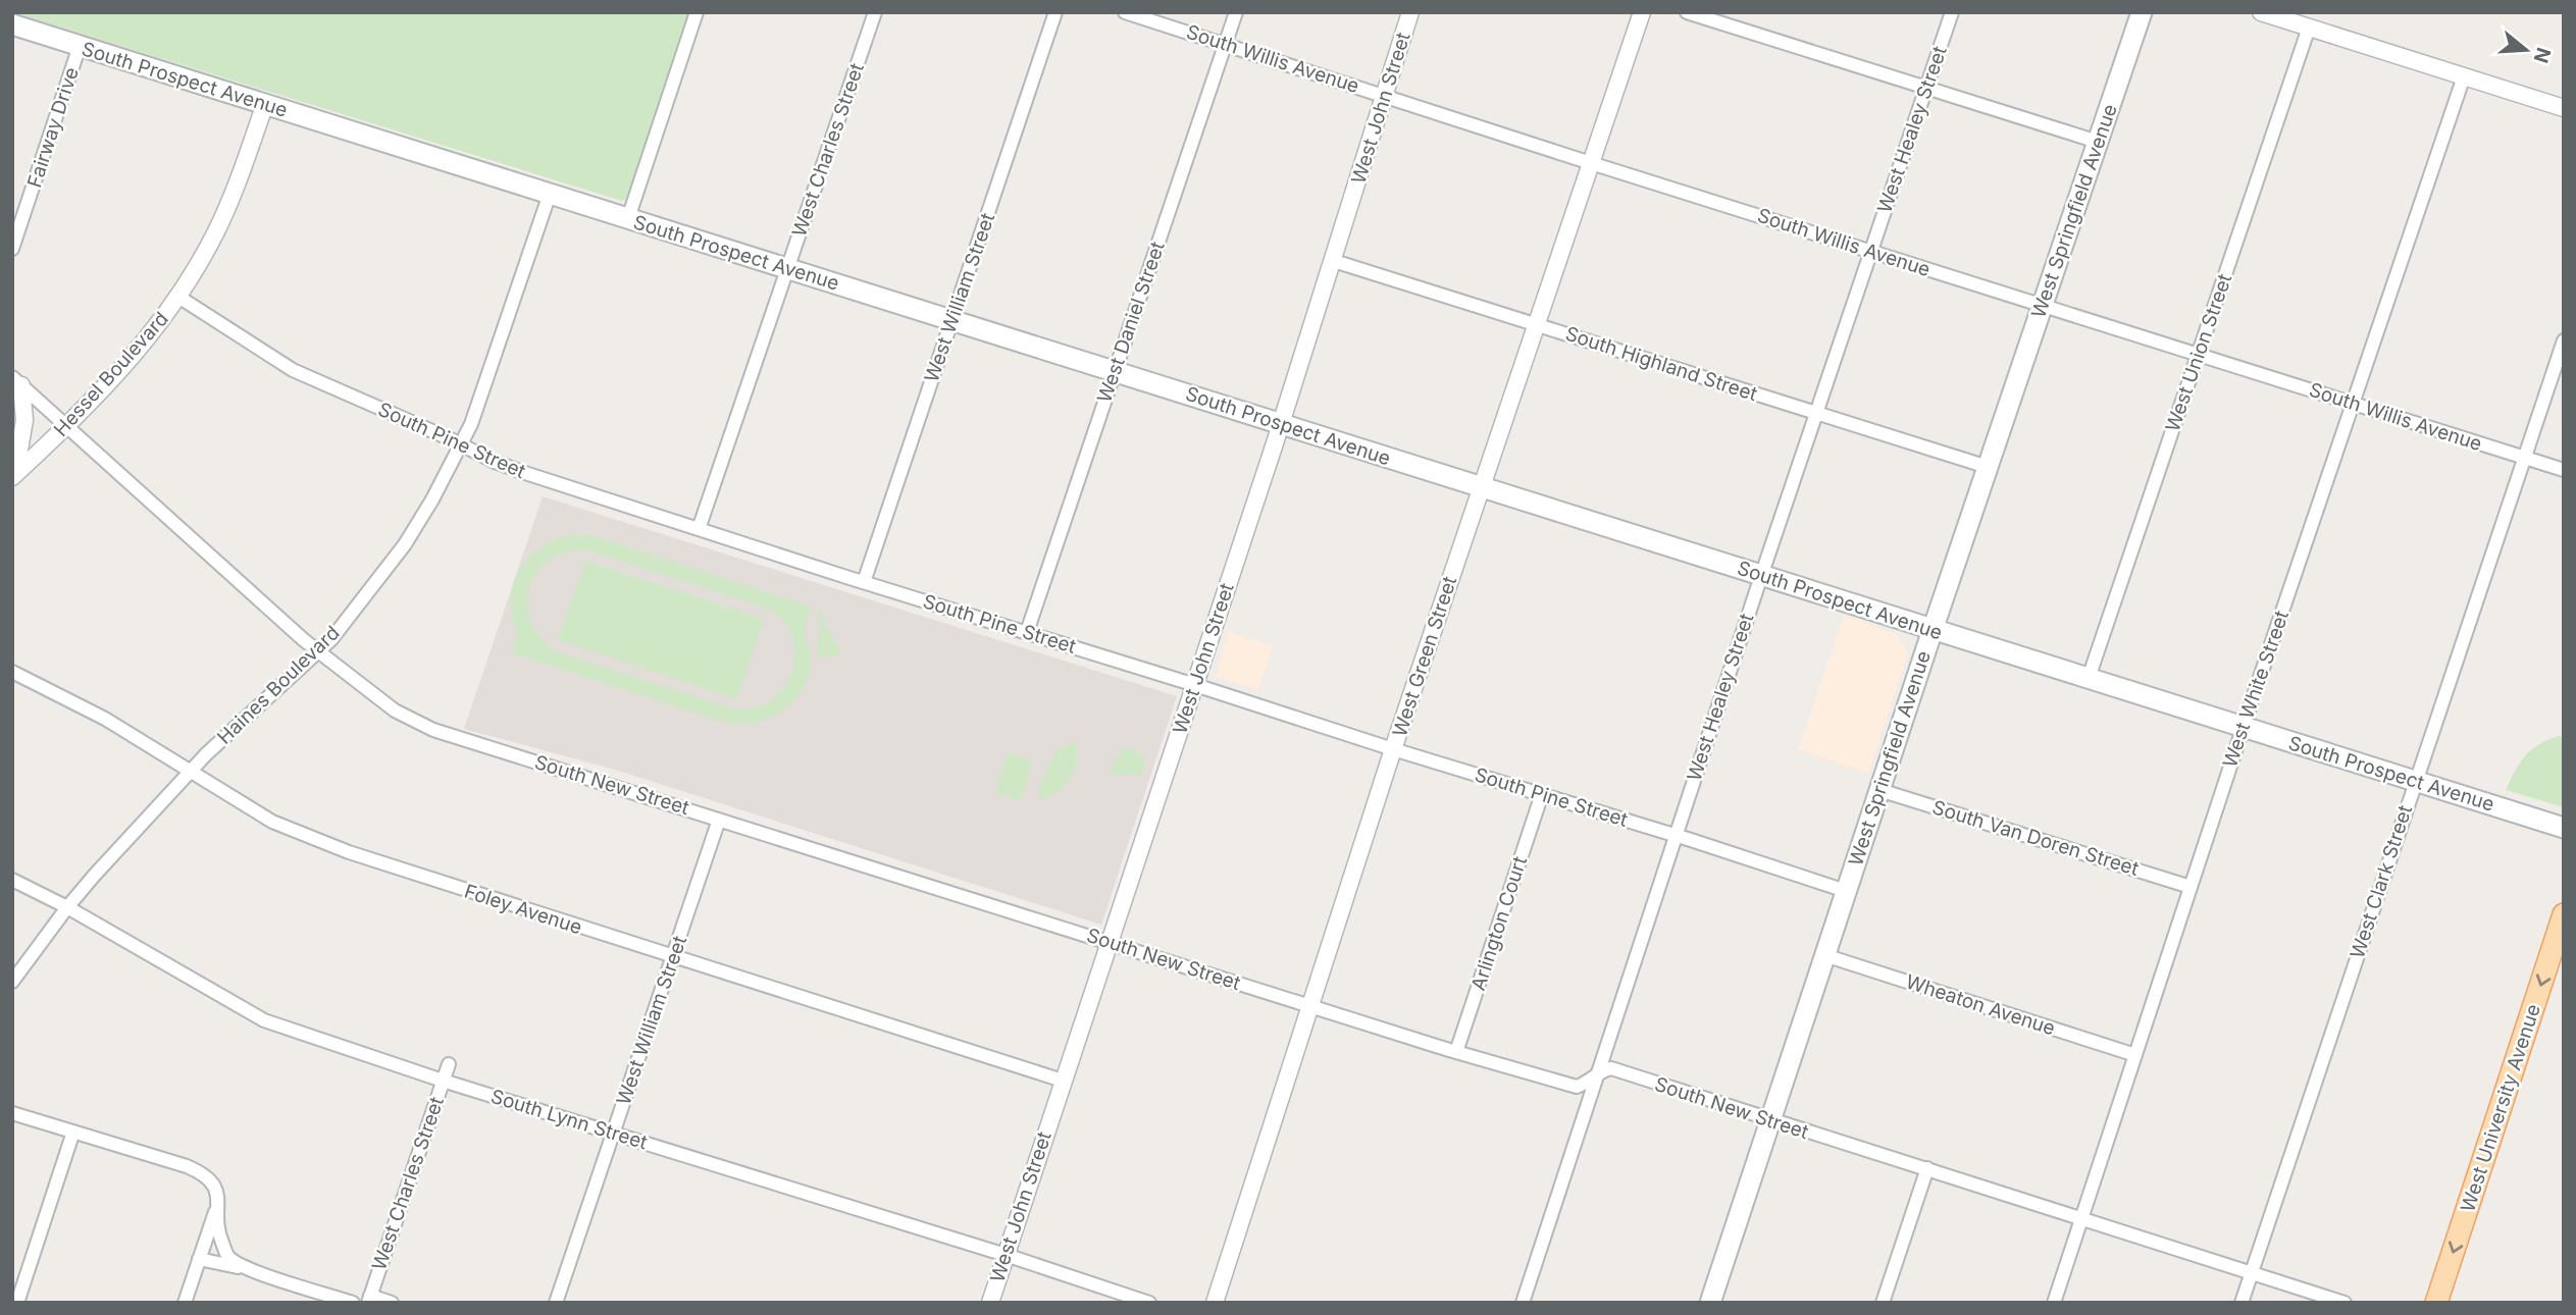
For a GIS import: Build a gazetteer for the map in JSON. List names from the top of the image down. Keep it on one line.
{"streets":{"main road":["South Prospect Avenue","West Springfield Avenue","West University Avenue"],"street":["South Willis Avenue","West John Street","Fairway Drive","West Healey Street","West Charles Street","West William Street","West Daniel Street","West Union Street","South Highland Street","Hessel Boulevard","South Pine Street","West Green Street","Haines Boulevard","West White Street","South New Street","South Van Doren Street","West Clark Street","Foley Avenue","Arlington Court","Wheaton Avenue","South Lynn Street"]},"crossings":[["South Willis Avenue","West John Street"],["South Willis Avenue","West Healey Street"],["South Willis Avenue","West Springfield Avenue"],["South Willis Avenue","West Daniel Street"],["South Willis Avenue","West Union Street"],["South Willis Avenue","West Green Street"],["South Willis Avenue","West White Street"],["South Willis Avenue","West Clark Street"],["South Prospect Avenue","West John Street"],["South Prospect Avenue","Fairway Drive"],["South Prospect Avenue","West Healey Street"],["South Prospect Avenue","West Charles Street"],["South Prospect Avenue","West Springfield Avenue"],["South Prospect Avenue","West William Street"],["South Prospect Avenue","West Daniel Street"],["South Prospect Avenue","West Union Street"],["South Prospect Avenue","Hessel Boulevard"],["South Prospect Avenue","West Green Street"],["South Prospect Avenue","Haines Boulevard"],["South Prospect Avenue","West White Street"],["South Prospect Avenue","West Clark Street"],["West John Street","South Highland Street"],["West John Street","South Pine Street"],["West John Street","South New Street"],["West John Street","Foley Avenue"],["West John Street","South Lynn Street"],["West Healey Street","South Highland Street"],["West Healey Street","South Pine Street"],["West Healey Street","South New Street"],["West Charles Street","South Pine Street"],["West Charles Street","South Lynn Street"],["West Springfield Avenue","South Highland Street"],["West Springfield Avenue","South Pine Street"],["West Springfield Avenue","South New Street"],["West Springfield Avenue","South Van Doren Street"],["West Springfield Avenue","Wheaton Avenue"],["West William Street","South Pine Street"],["West William Street","South New Street"],["West William Street","Foley Avenue"],["West William Street","South Lynn Street"],["West Daniel Street","South Pine Street"],["South Highland Street","West Green Street"],["Hessel Boulevard","South Pine Street"],["Hessel Boulevard","South New Street"],["South Pine Street","West Green Street"],["South Pine Street","Haines Boulevard"],["South Pine Street","Arlington Court"],["West Green Street","South New Street"],["Haines Boulevard","South New Street"],["Haines Boulevard","Foley Avenue"],["Haines Boulevard","South Lynn Street"],["West White Street","South New Street"],["West White Street","South Van Doren Street"],["West White Street","Wheaton Avenue"],["South New Street","West Clark Street"],["South New Street","Arlington Court"]],"one_way":["West University Avenue"],"north":"right"}
